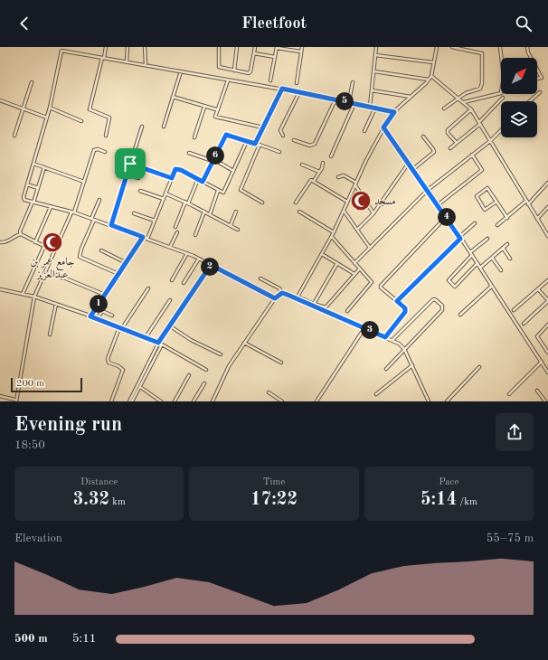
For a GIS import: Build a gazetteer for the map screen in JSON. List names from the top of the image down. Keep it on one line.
{"places":{"mosque":["مسجد","جامع عمر بن عبدالعزيز"]},"scale_bar":"200 m","north":"top right","page":{"header":"Fleetfoot","pins":["5","6","4","2","1","3"],"scale":"200 m","heading":["Evening run","18:50"],"stats":[["Distance","3.32 km"],["Time","17:22"],["Pace","5:14 /km"]],"chart":["Elevation","55–75 m"],"list":[{"name":"500 m","note":"5:11"}]}}
